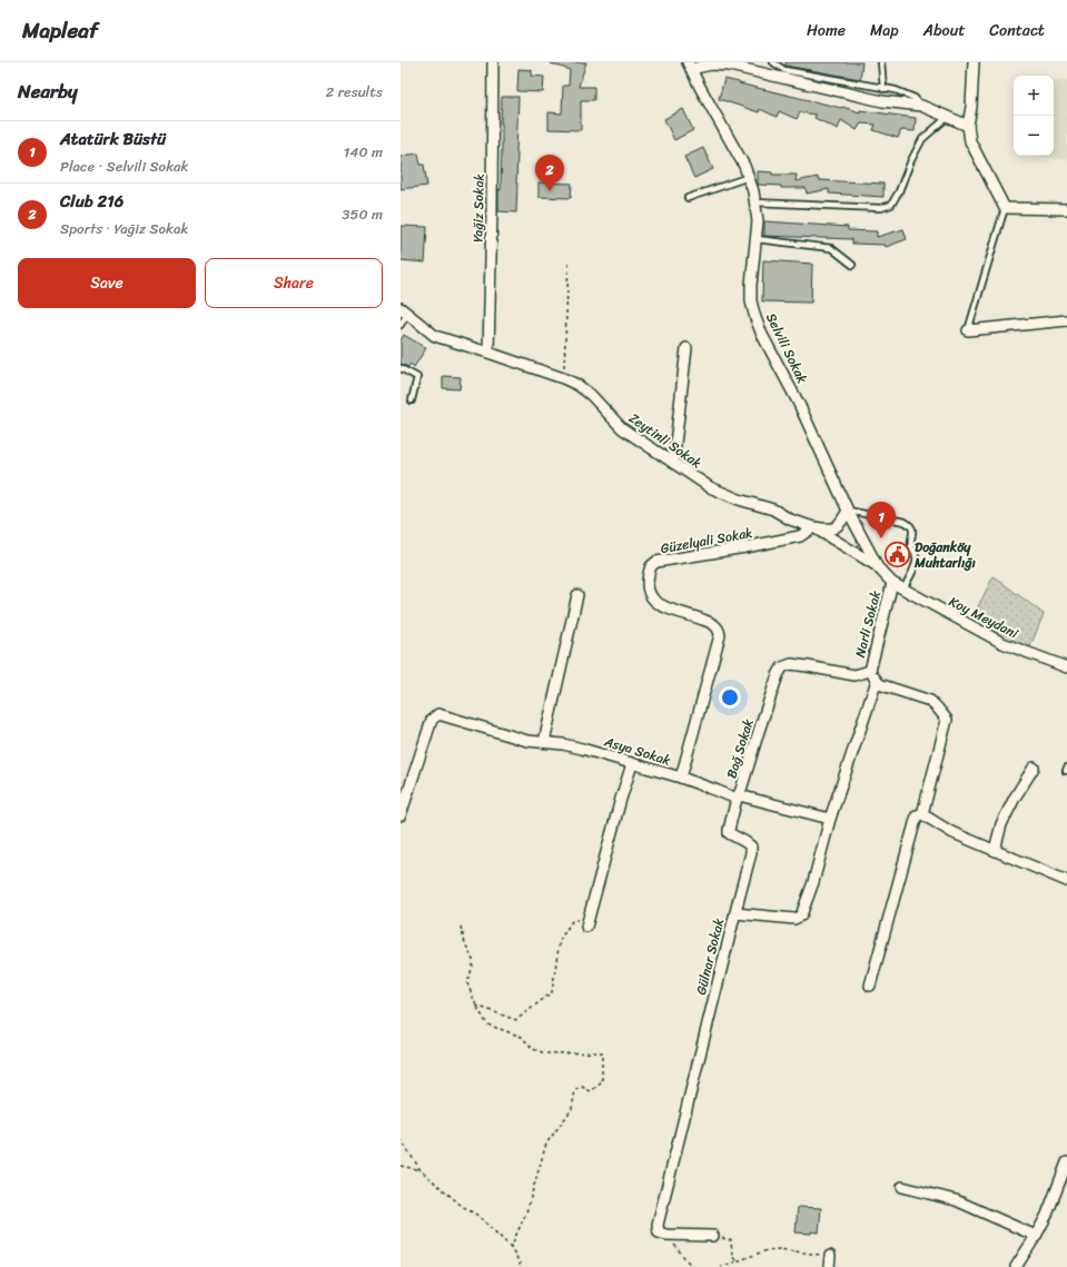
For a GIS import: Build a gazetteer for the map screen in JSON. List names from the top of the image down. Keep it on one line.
{"streets":{"street":["Yağiz Sokak","Selvili Sokak","Zeytinli Sokak","Güzelyali Sokak","Koy Meydani","Narli Sokak","Bağ Sokak","Asya Sokak","Gülnar Sokak"]},"crossings":[["Yağiz Sokak","Zeytinli Sokak"],["Selvili Sokak","Zeytinli Sokak"],["Zeytinli Sokak","Güzelyali Sokak"],["Zeytinli Sokak","Koy Meydani"],["Zeytinli Sokak","Narli Sokak"],["Güzelyali Sokak","Asya Sokak"],["Koy Meydani","Narli Sokak"],["Narli Sokak","Bağ Sokak"],["Bağ Sokak","Asya Sokak"],["Bağ Sokak","Gülnar Sokak"],["Asya Sokak","Gülnar Sokak"]],"places":{"public building":["Doğanköy Muhtarlığı"]},"page":{"header":"Mapleaf","nav":["Home","Map","About","Contact"],"heading":["Nearby","2 results"],"map_buttons":["+","−"],"list":[{"mark":"1","name":"Atatürk Büstü","note":"Place · Selvili Sokak","value":"140 m"},{"mark":"2","name":"Club 216","note":"Sports · Yağiz Sokak","value":"350 m"}],"pins":["2","1"],"buttons":["Save","Share"]}}
